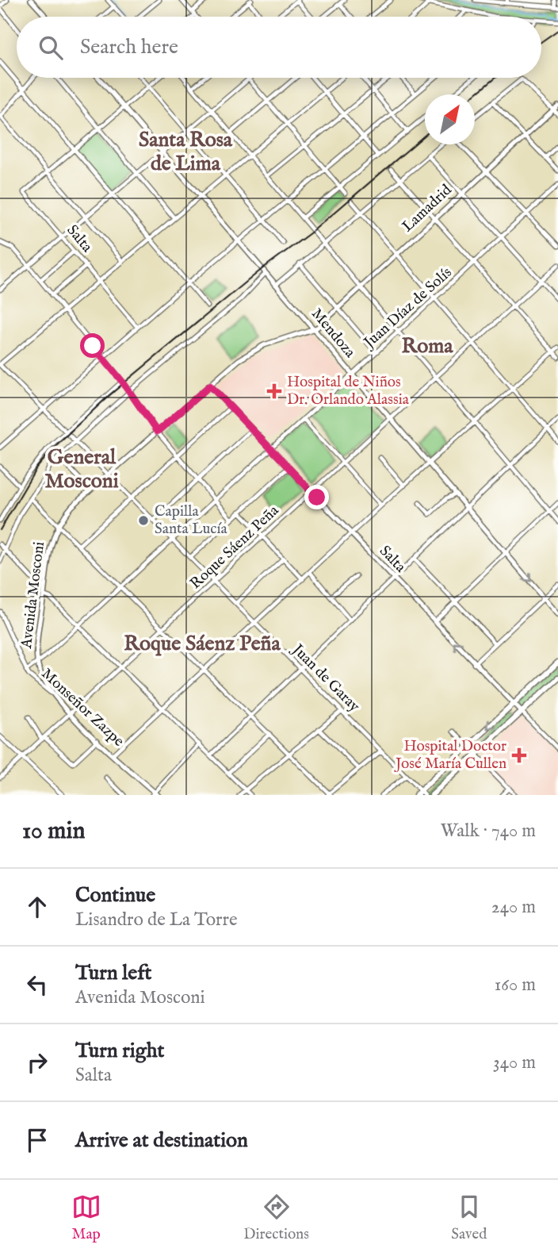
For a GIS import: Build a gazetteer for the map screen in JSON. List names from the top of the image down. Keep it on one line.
{"streets":{"street":["Lamadrid","Salta","Juan Díaz de Solís","Mendoza","Roque Sáenz Peña","Avenida Mosconi","Juan de Garay","Monseñor Zazpe"]},"crossings":[["Lamadrid","Mendoza"],["Lamadrid","Avenida Mosconi"],["Salta","Juan Díaz de Solís"],["Salta","Roque Sáenz Peña"],["Salta","Avenida Mosconi"],["Juan Díaz de Solís","Mendoza"],["Juan Díaz de Solís","Avenida Mosconi"],["Juan Díaz de Solís","Juan de Garay"],["Juan Díaz de Solís","Monseñor Zazpe"],["Mendoza","Roque Sáenz Peña"],["Mendoza","Avenida Mosconi"],["Roque Sáenz Peña","Juan de Garay"],["Roque Sáenz Peña","Monseñor Zazpe"],["Avenida Mosconi","Juan de Garay"],["Avenida Mosconi","Monseñor Zazpe"]],"districts":["Santa Rosa de Lima","Roma","General Mosconi","Roque Sáenz Peña"],"places":{"health":["Hospital de Niños Dr. Orlando Alassia","Hospital Doctor José María Cullen"],"other":["Capilla Santa Lucía"]},"north":"top right","page":{"search":"Search here","heading":["10 min","Walk · 740 m"],"list":[["Continue","Lisandro de La Torre","240 m"],["Turn left","Avenida Mosconi","160 m"],["Turn right","Salta","340 m"],"Arrive at destination"],"nav":["Map","Directions","Saved"]}}
